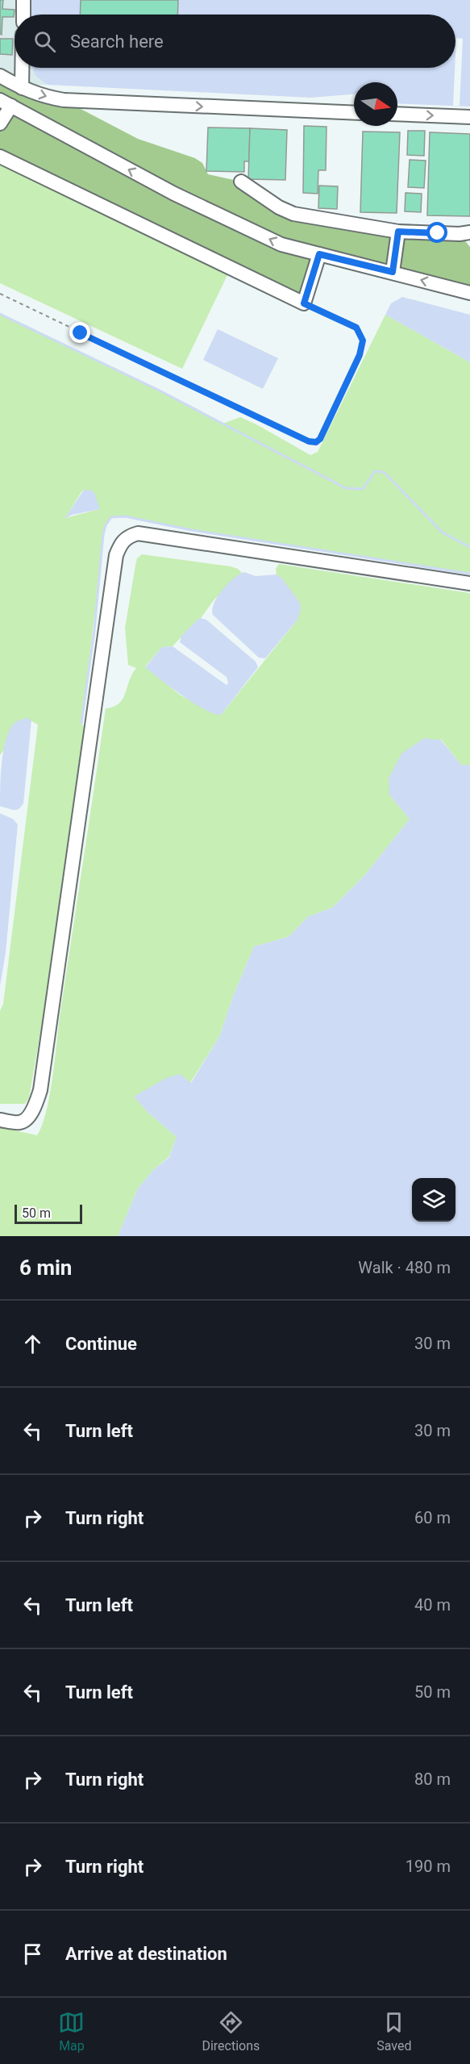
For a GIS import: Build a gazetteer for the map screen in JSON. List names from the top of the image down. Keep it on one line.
{"scale_bar":"50 m","north":"right","page":{"search":"Search here","scale":"50 m","heading":["6 min","Walk · 480 m"],"list":[["Continue","30 m"],["Turn left","30 m"],["Turn right","60 m"],["Turn left","40 m"],["Turn left","50 m"],["Turn right","80 m"],["Turn right","190 m"],"Arrive at destination"],"nav":["Map","Directions","Saved"]}}
